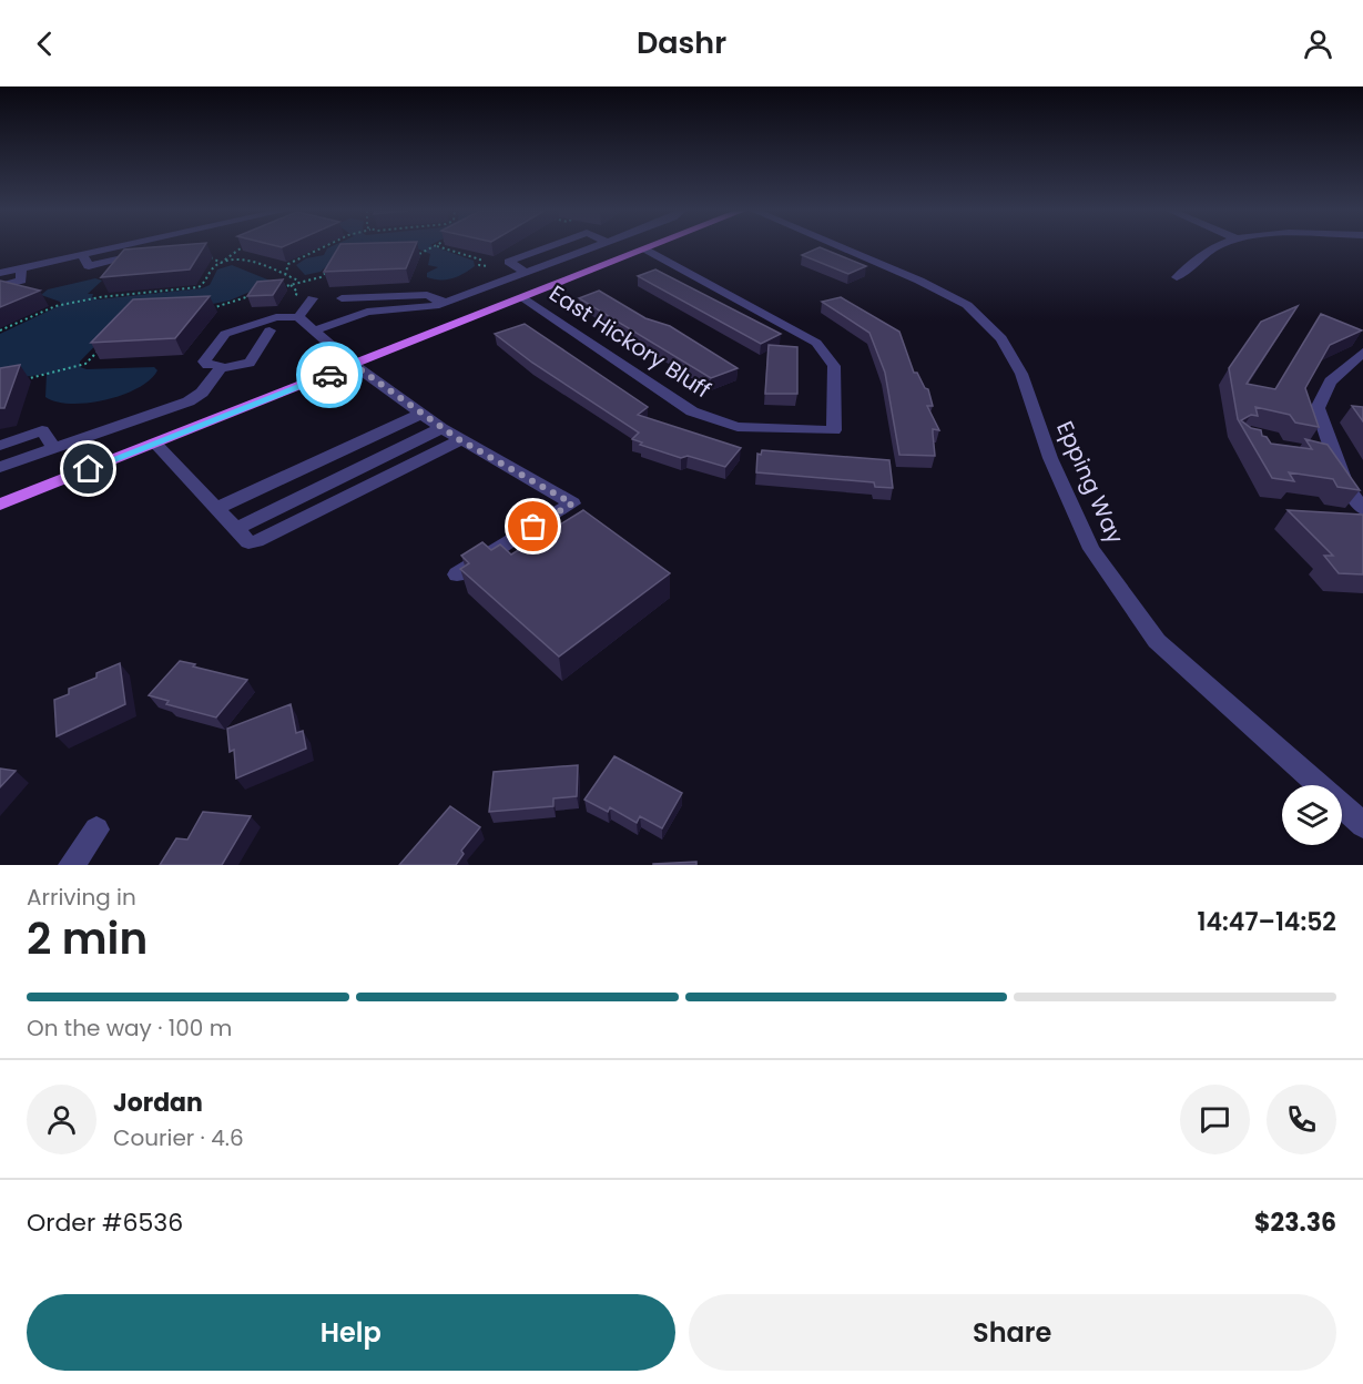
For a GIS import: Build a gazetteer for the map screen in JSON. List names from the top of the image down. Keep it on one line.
{"streets":{"street":["East Hickory Bluff","Epping Way"]},"page":{"header":"Dashr","heading":["2 min","Arriving in","14:47–14:52"],"panel":["Jordan","Courier · 4.6","Order #6536","$23.36"],"bar":"On the way · 100 m","buttons":["Help","Share"]}}
